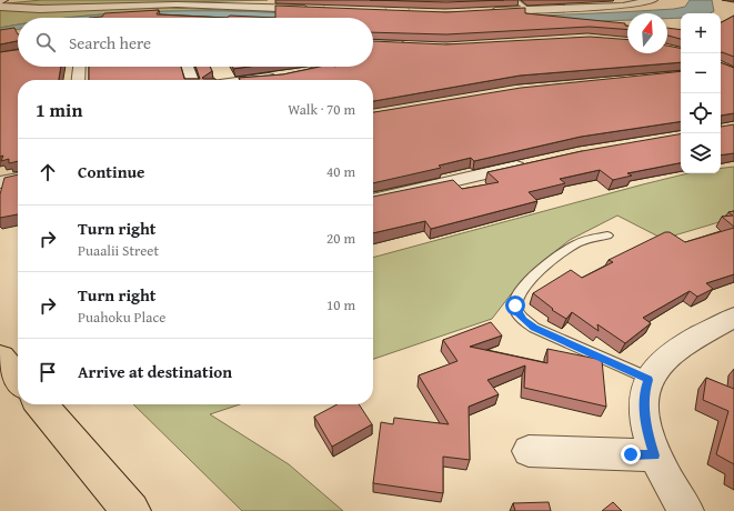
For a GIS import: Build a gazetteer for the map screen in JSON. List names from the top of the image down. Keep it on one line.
{"north":"top","page":{"map_buttons":["+","−"],"search":"Search here","heading":["1 min","Walk · 70 m"],"list":[["Continue","40 m"],["Turn right","Puaalii Street","20 m"],["Turn right","Puahoku Place","10 m"],"Arrive at destination"]}}
